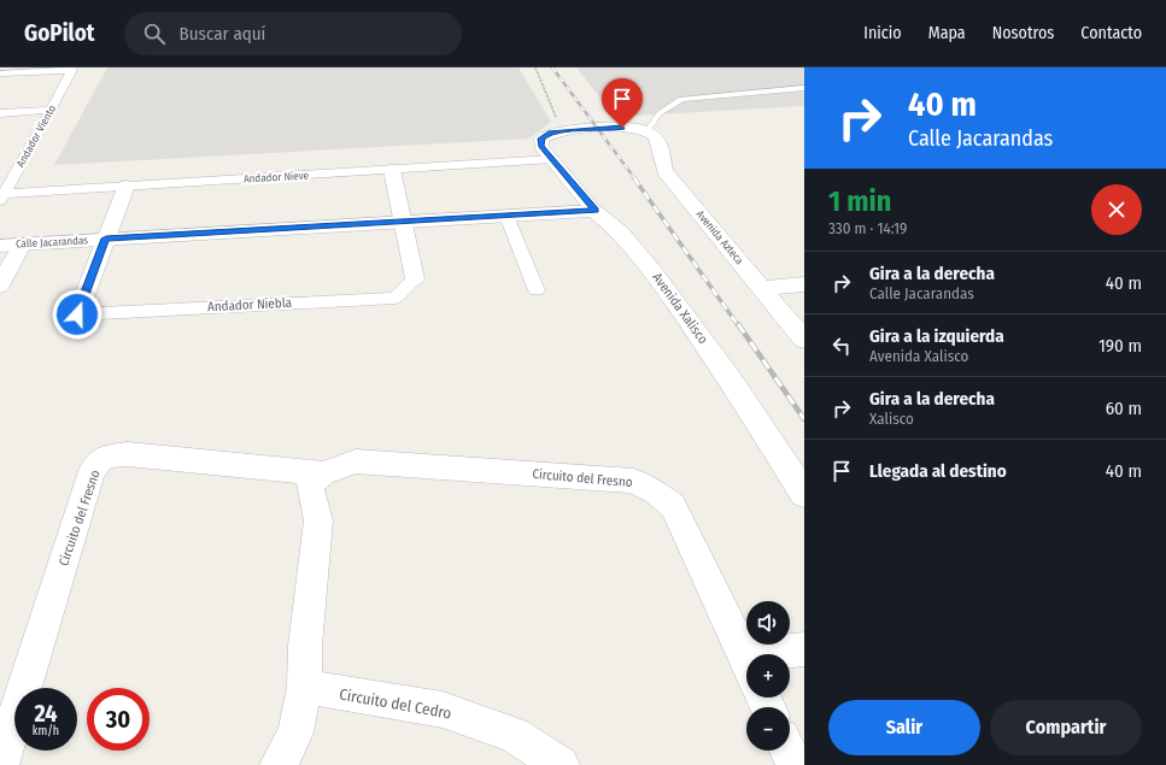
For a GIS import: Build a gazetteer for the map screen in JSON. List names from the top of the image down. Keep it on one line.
{"streets":{"street":["Andador Viento","Andador Nieve","Avenida Azteca","Calle Jacarandas","Andador Niebla","Avenida Xalisco","Circuito del Fresno","Circuito del Cedro"]},"crossings":[["Andador Viento","Andador Nieve"],["Andador Nieve","Avenida Xalisco"],["Calle Jacarandas","Avenida Xalisco"]],"page":{"header":"GoPilot","search":"Buscar aquí","nav":["Inicio","Mapa","Nosotros","Contacto"],"turn":["40 m","Calle Jacarandas"],"heading":["1 min","330 m · 14:19"],"list":[{"name":"Gira a la derecha","note":"Calle Jacarandas","value":"40 m"},{"name":"Gira a la izquierda","note":"Avenida Xalisco","value":"190 m"},{"name":"Gira a la derecha","note":"Xalisco","value":"60 m"},{"name":"Llegada al destino","value":"40 m"}],"map_buttons":["+","−"],"speed":"24 km/h","limit":"30","buttons":["Salir","Compartir"]}}
